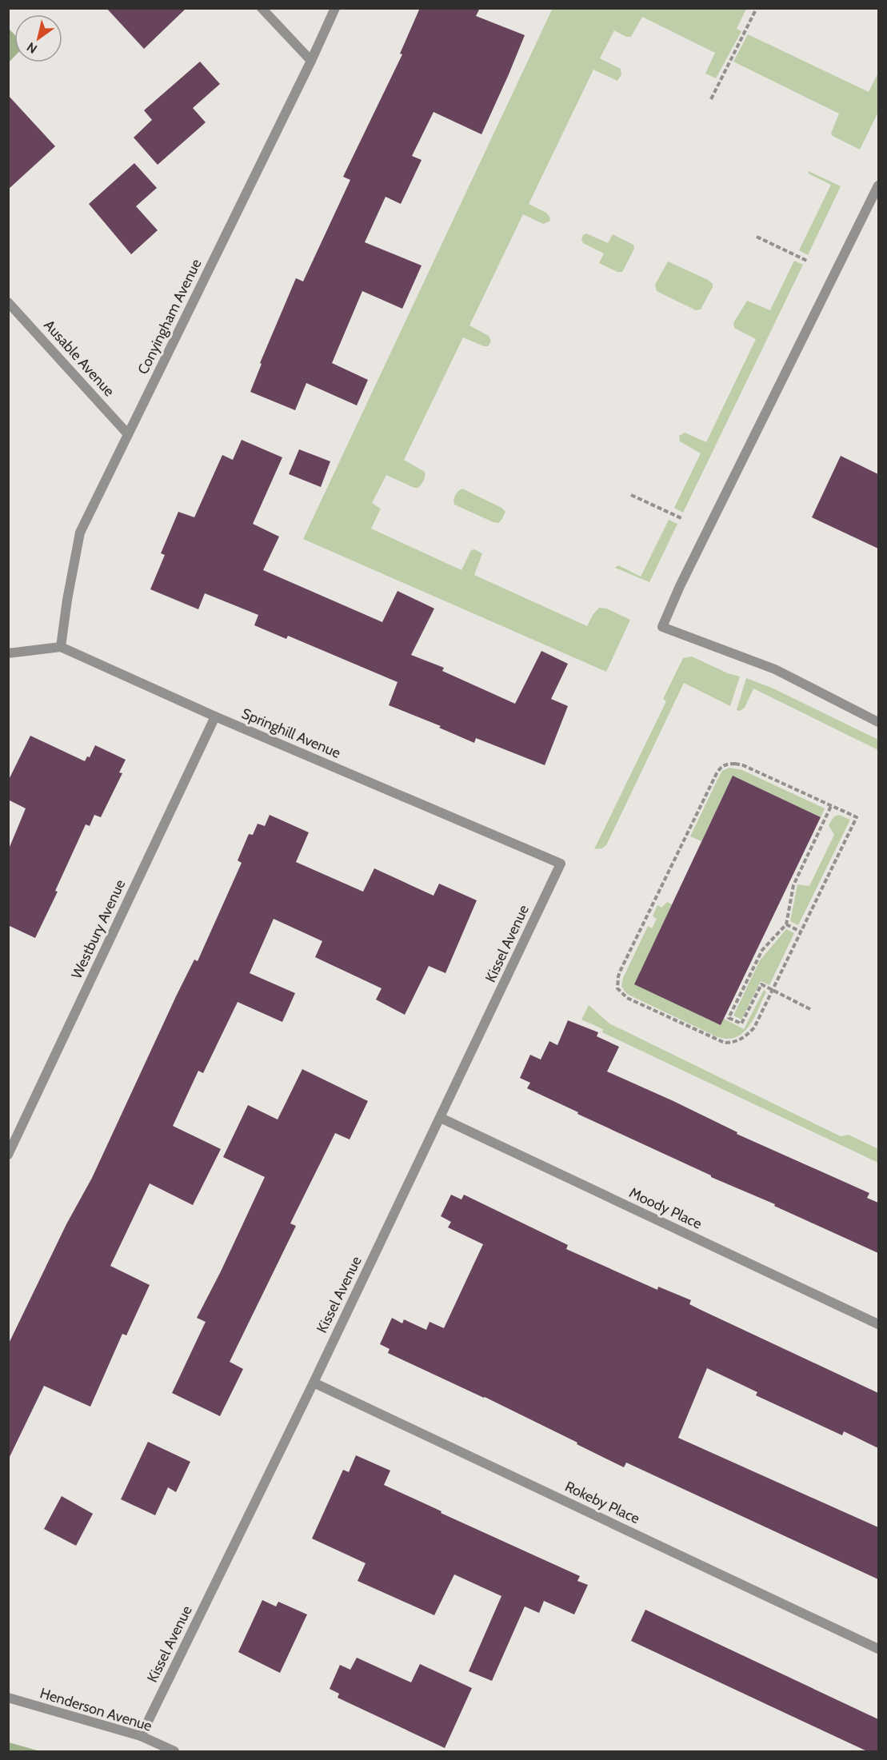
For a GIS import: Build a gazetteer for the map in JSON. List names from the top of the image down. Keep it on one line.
{"streets":{"street":["Conyingham Avenue","Ausable Avenue","Springhill Avenue","Westbury Avenue","Kissel Avenue","Moody Place","Rokeby Place","Henderson Avenue"]},"crossings":[["Conyingham Avenue","Ausable Avenue"],["Conyingham Avenue","Springhill Avenue"],["Springhill Avenue","Westbury Avenue"],["Springhill Avenue","Kissel Avenue"],["Kissel Avenue","Moody Place"],["Kissel Avenue","Rokeby Place"],["Kissel Avenue","Henderson Avenue"]],"north":"bottom left"}
